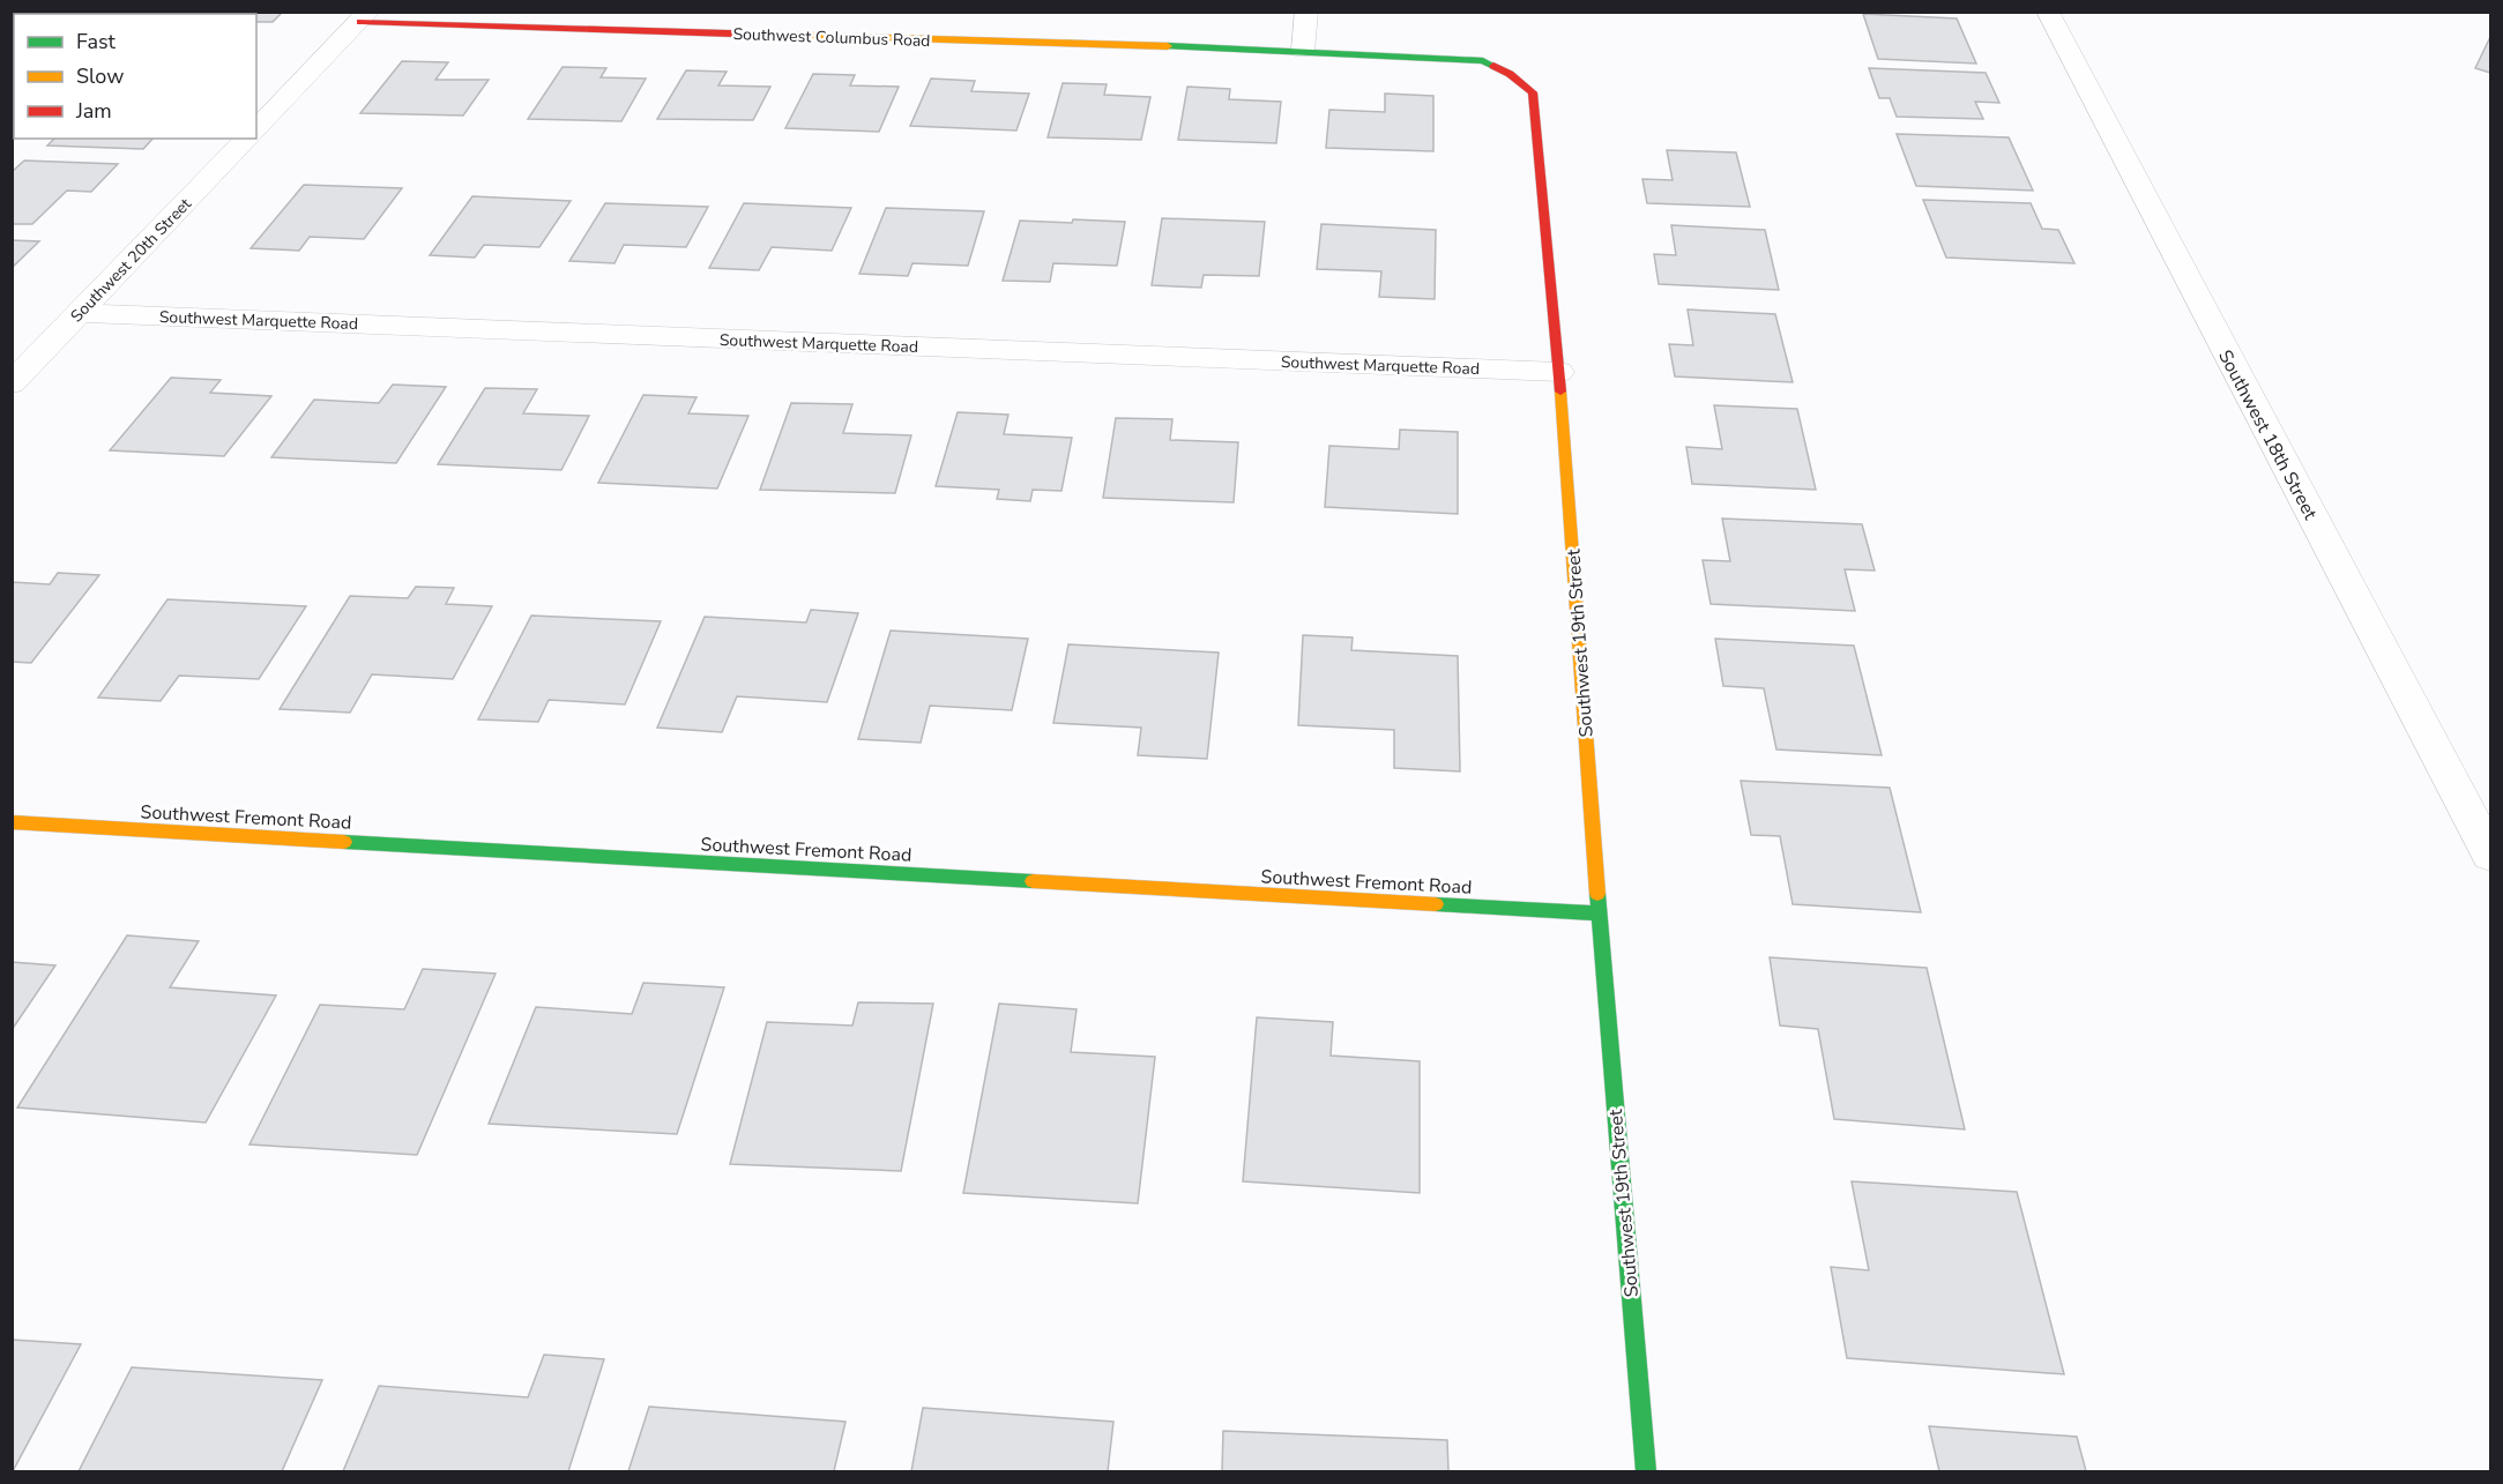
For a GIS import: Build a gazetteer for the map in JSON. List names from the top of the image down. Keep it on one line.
{"streets":{"street":["Southwest Columbus Road","Southwest 20th Street","Southwest Marquette Road","Southwest 18th Street","Southwest 19th Street","Southwest Fremont Road"]},"crossings":[["Southwest Columbus Road","Southwest 19th Street"],["Southwest 20th Street","Southwest Marquette Road"],["Southwest Marquette Road","Southwest 19th Street"],["Southwest 19th Street","Southwest Fremont Road"]],"legend":["Fast","Slow","Jam"]}
